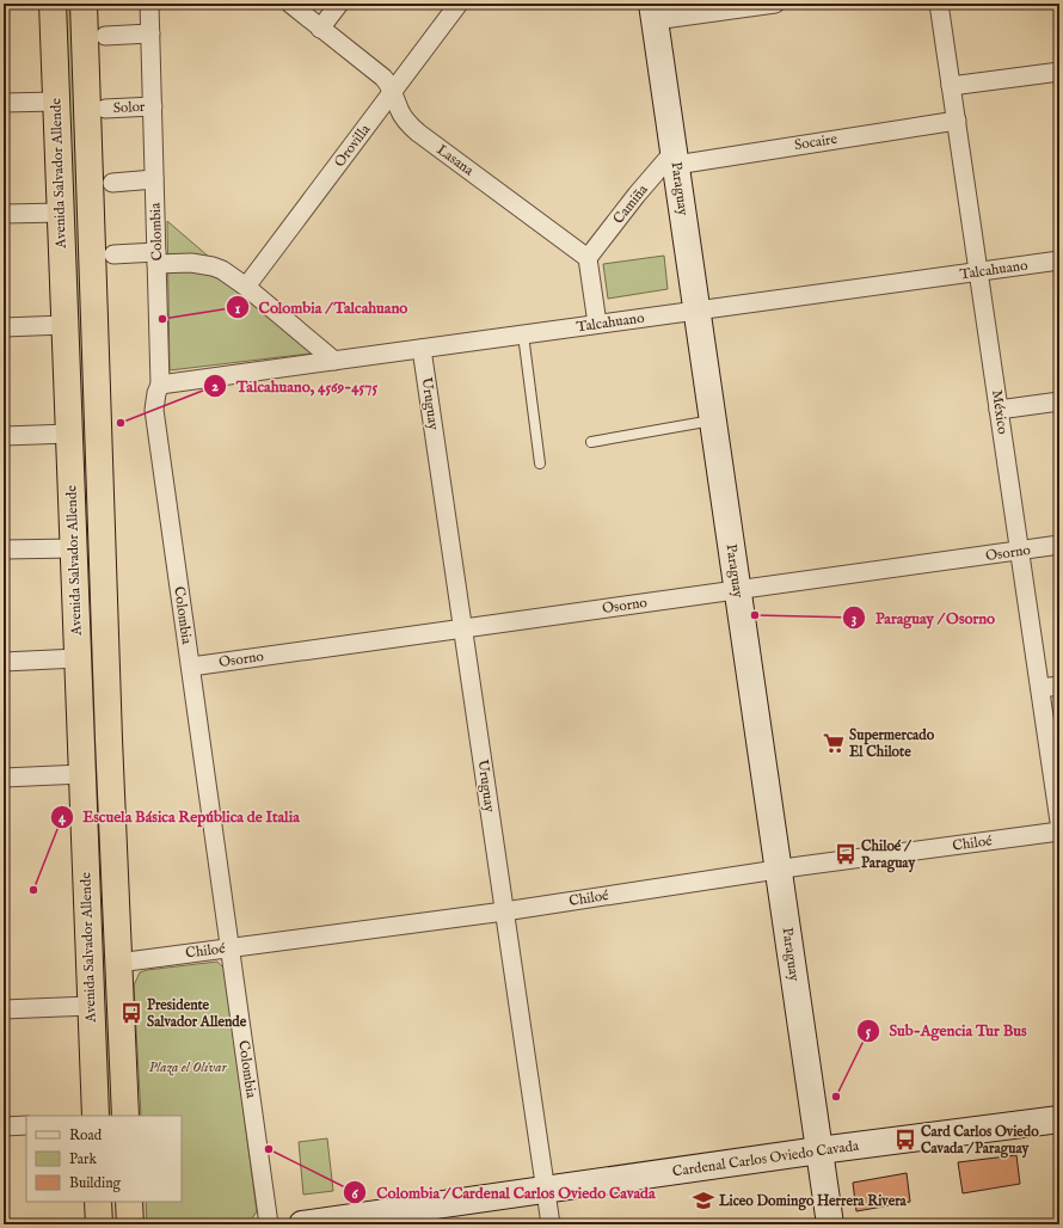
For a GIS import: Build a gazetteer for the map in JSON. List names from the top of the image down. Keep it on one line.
{"streets":{"highway":["Avenida Salvador Allende"],"street":["Solor","Socaire","Orovilla","Lasana","Paraguay","Camiña","Colombia","Talcahuano","Uruguay","México","Osorno","Chiloé","Cardenal Carlos Oviedo Cavada"]},"crossings":[["Solor","Colombia"],["Socaire","Paraguay"],["Socaire","Camiña"],["Socaire","México"],["Orovilla","Lasana"],["Lasana","Camiña"],["Avenida Salvador Allende","Chiloé"],["Paraguay","Camiña"],["Paraguay","Talcahuano"],["Paraguay","Osorno"],["Paraguay","Chiloé"],["Paraguay","Cardenal Carlos Oviedo Cavada"],["Colombia","Talcahuano"],["Colombia","Osorno"],["Colombia","Chiloé"],["Talcahuano","Uruguay"],["Talcahuano","México"],["Uruguay","Osorno"],["Uruguay","Chiloé"],["Uruguay","Cardenal Carlos Oviedo Cavada"],["México","Osorno"]],"parks":["Plaza el Olívar"],"places":{"other":["Colombia / Talcahuano","Talcahuano, 4569-4575","Paraguay / Osorno","Escuela Básica República de Italia","Sub-Agencia Tur Bus","Colombia / Cardenal Carlos Oviedo Cavada"],"supermarket":["Supermercado El Chilote"],"bus stop":["Chiloé / Paraguay","Presidente Salvador Allende","Card Carlos Oviedo Cavada / Paraguay"],"school or university":["Liceo Domingo Herrera Rivera"]},"legend":["Road","Park","Building"]}
